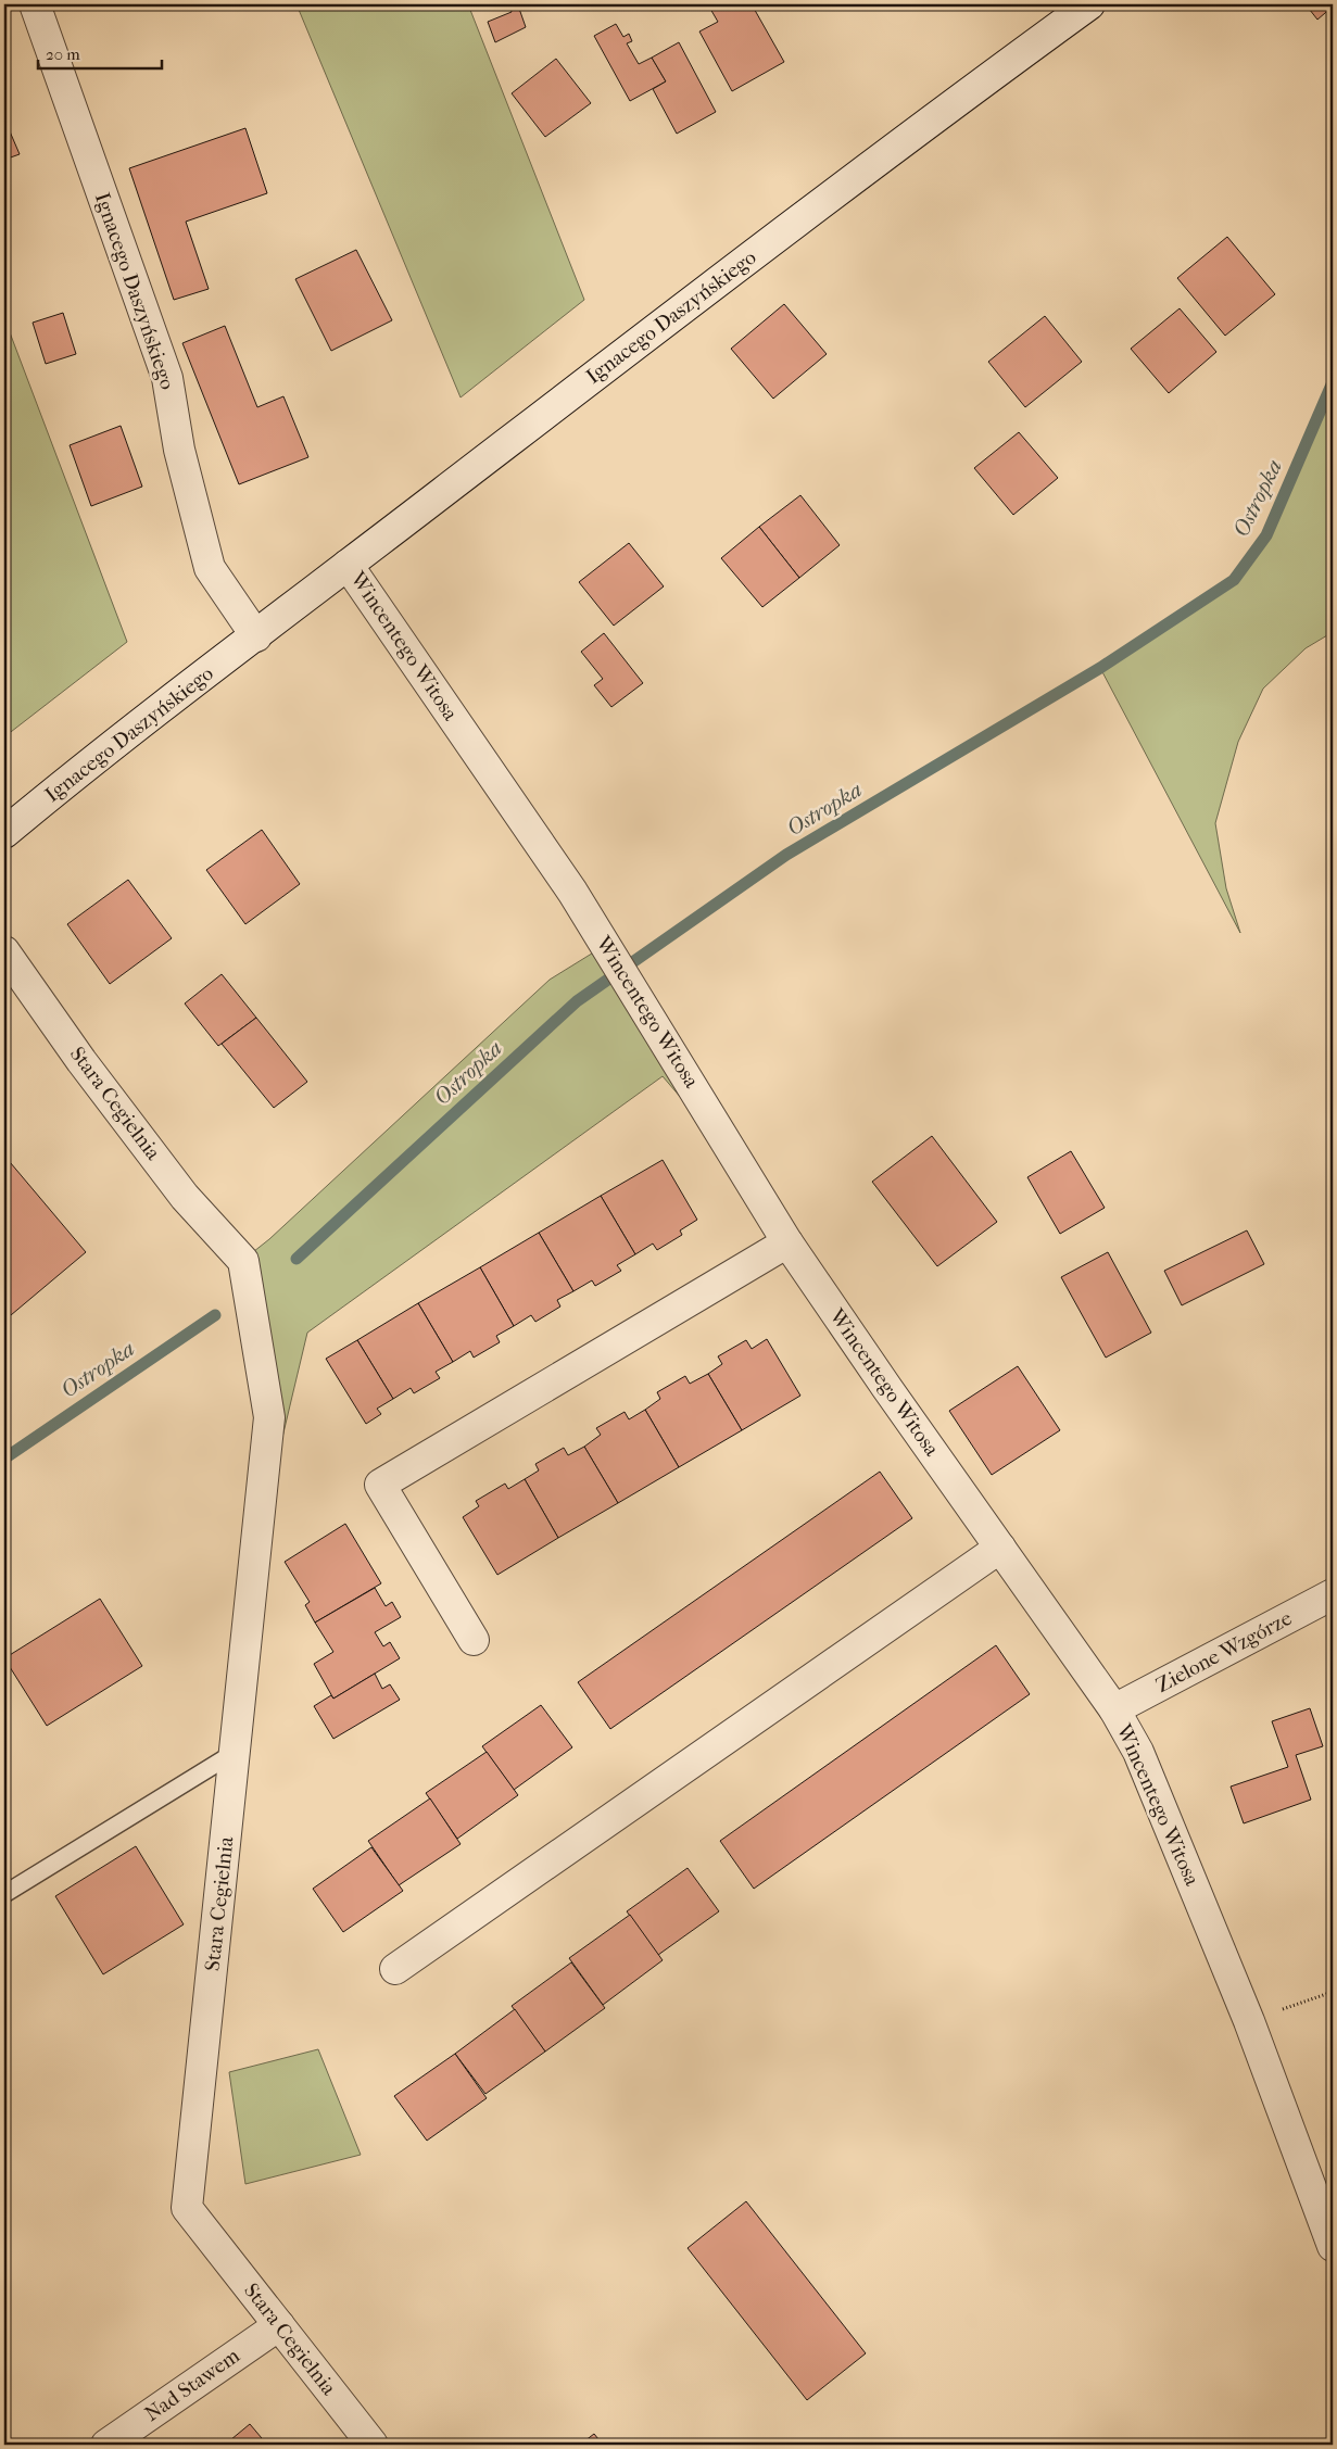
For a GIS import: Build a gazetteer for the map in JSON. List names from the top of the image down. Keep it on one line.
{"streets":{"street":["Ignacego Daszyńskiego","Wincentego Witosa","Stara Cegielnia","Zielone Wzgórze","Nad Stawem"]},"crossings":[["Ignacego Daszyńskiego","Wincentego Witosa"],["Wincentego Witosa","Zielone Wzgórze"],["Stara Cegielnia","Nad Stawem"]],"water":["Ostropka"],"scale_bar":"20 m"}
